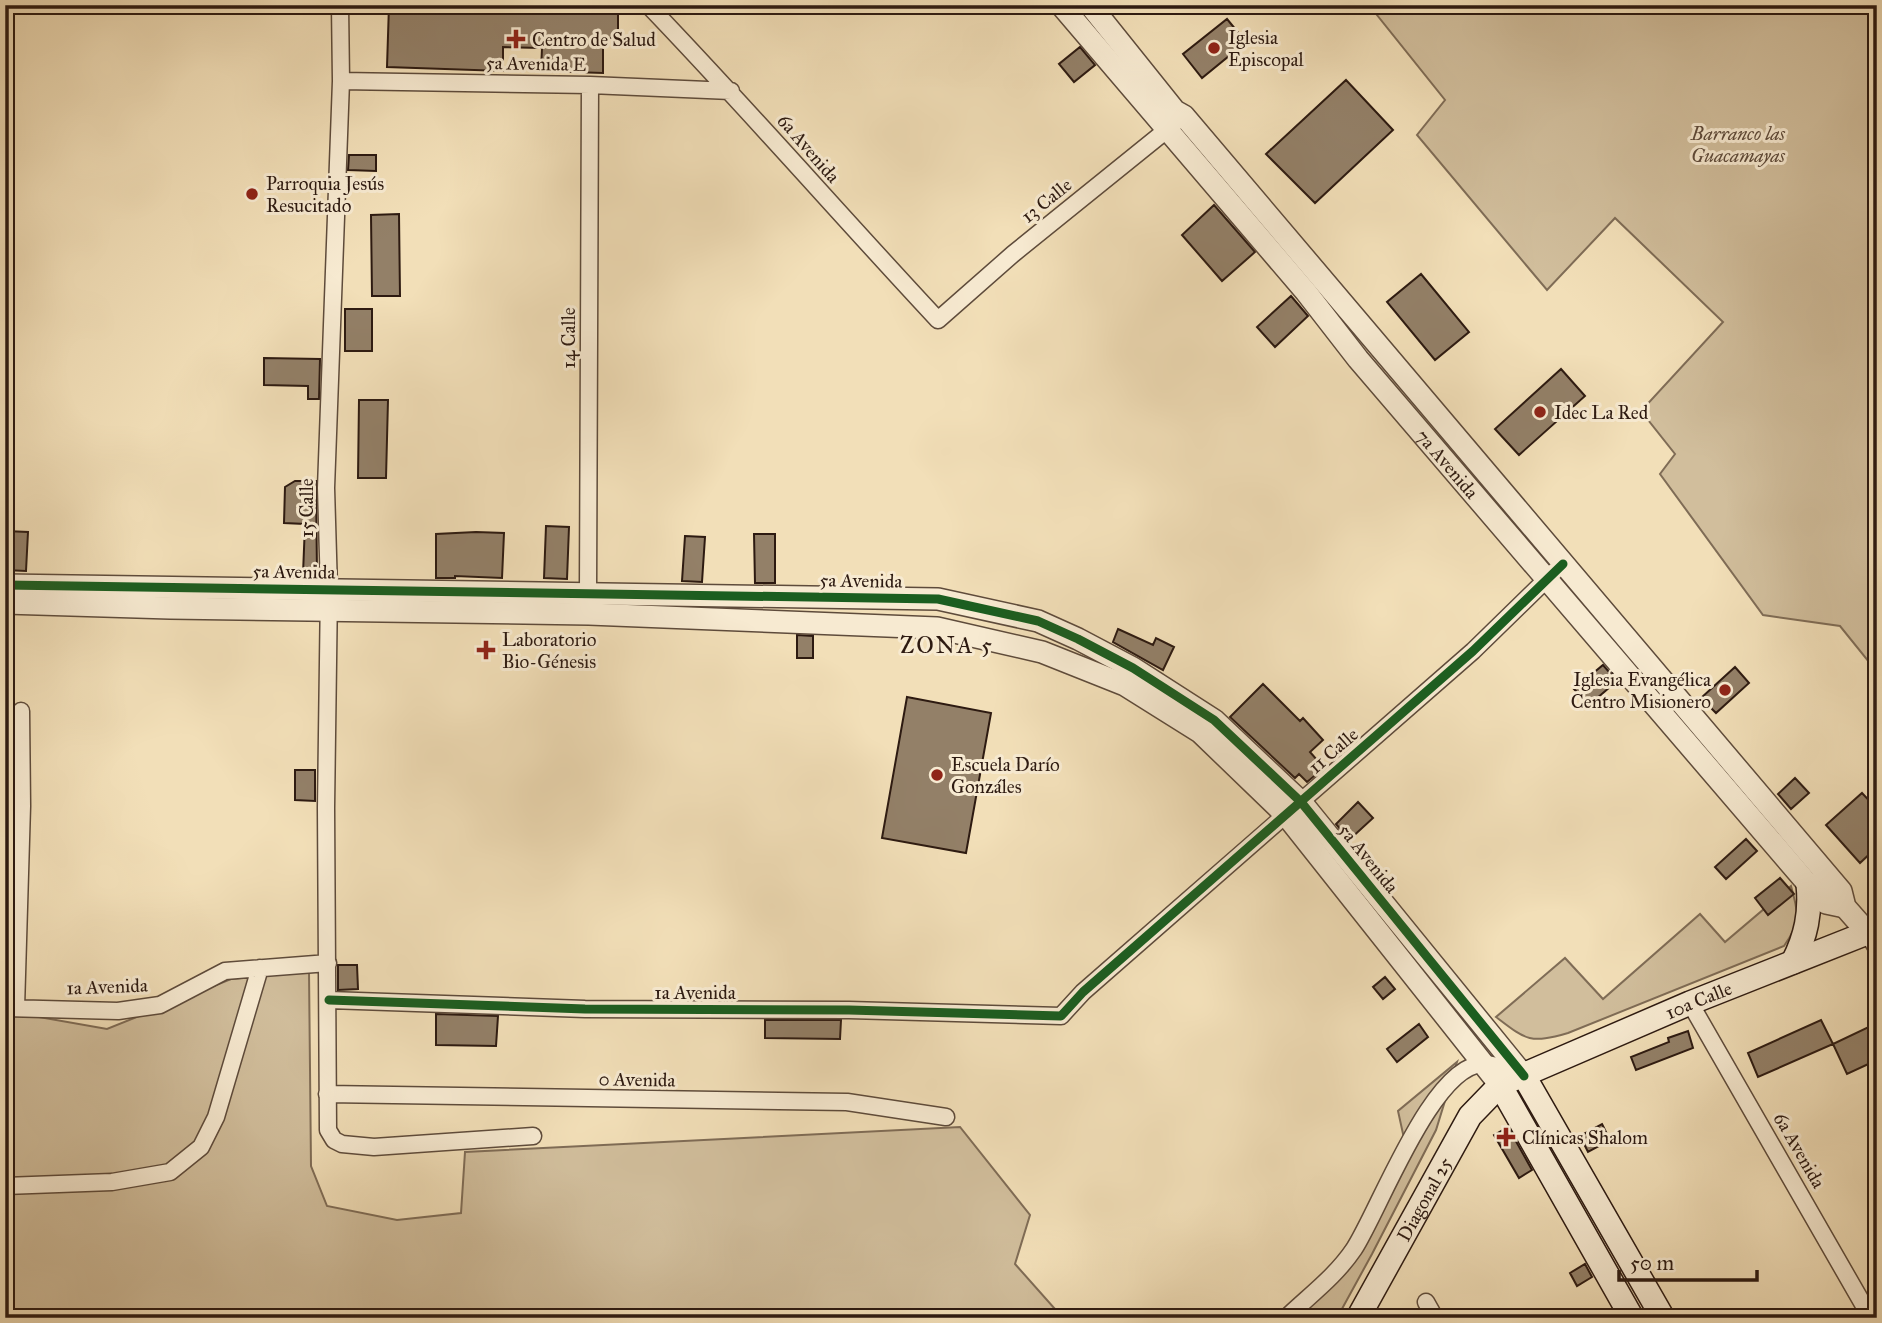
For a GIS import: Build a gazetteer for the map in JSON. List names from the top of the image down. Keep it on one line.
{"streets":{"main road":["5a Avenida","10a Calle","Diagonal 25"],"street":["5a Avenida E","6a Avenida","13 Calle","14 Calle","7a Avenida","15 Calle","11 Calle","1a Avenida","0 Avenida"]},"crossings":[["5a Avenida E","6a Avenida"],["5a Avenida E","14 Calle"],["5a Avenida E","15 Calle"],["6a Avenida","13 Calle"],["6a Avenida","10a Calle"],["13 Calle","7a Avenida"],["14 Calle","5a Avenida"],["7a Avenida","11 Calle"],["7a Avenida","10a Calle"],["15 Calle","5a Avenida"],["15 Calle","1a Avenida"],["15 Calle","0 Avenida"],["5a Avenida","11 Calle"],["5a Avenida","10a Calle"],["5a Avenida","Diagonal 25"],["11 Calle","1a Avenida"],["10a Calle","Diagonal 25"]],"districts":["ZONA 5"],"parks":["Barranco las Guacamayas"],"places":{"health":["Centro de Salud","Laboratorio Bio-Génesis","Clínicas Shalom"],"other":["Iglesia Episcopal","Parroquia Jesús Resucitado","Idec La Red","Iglesia Evangélica Centro Misionero","Escuela Darío Gonzáles"]},"scale_bar":"50 m"}
